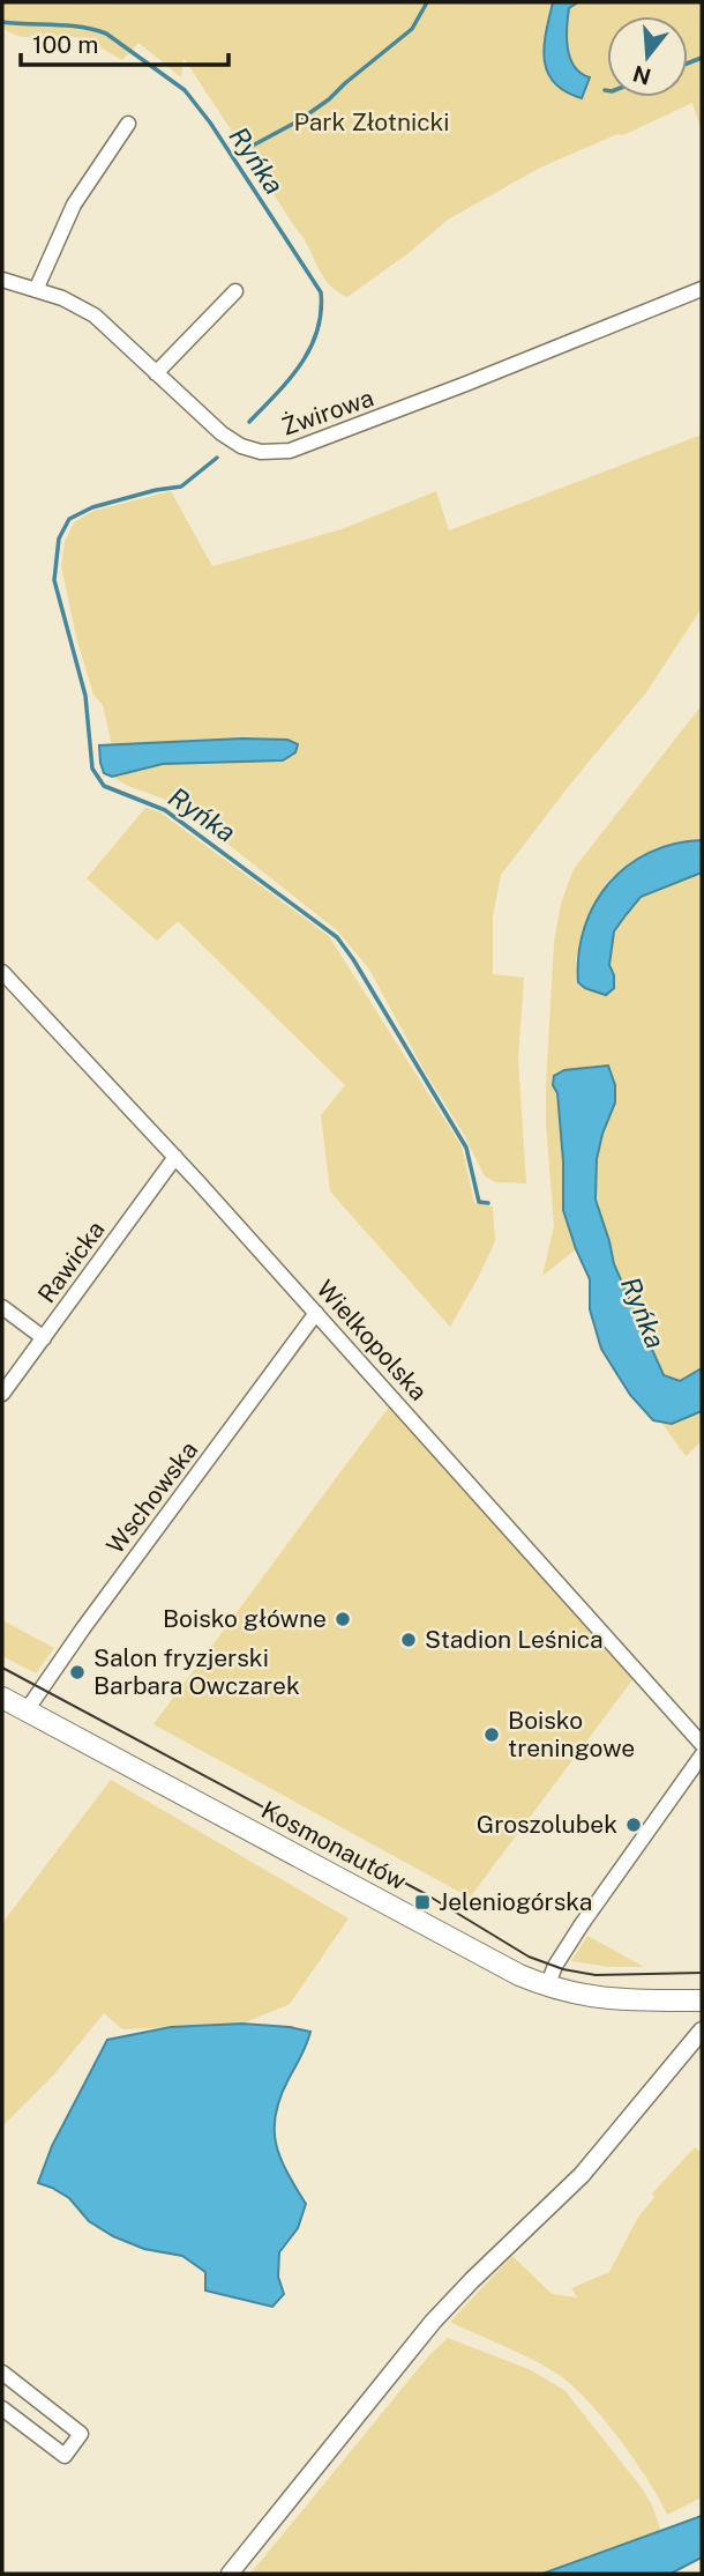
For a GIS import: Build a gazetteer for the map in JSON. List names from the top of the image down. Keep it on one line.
{"streets":{"main road":["Kosmonautów"],"street":["Żwirowa","Rawicka","Wielkopolska","Wschowska"]},"crossings":[["Rawicka","Wielkopolska"],["Wielkopolska","Wschowska"],["Wschowska","Kosmonautów"]],"water":["Ryńka"],"parks":["Park Złotnicki"],"places":{"other":["Boisko główne","Stadion Leśnica","Salon fryzjerski Barbara Owczarek","Boisko treningowe","Groszolubek"],"transit":["Jeleniogórska"]},"scale_bar":"100 m","north":"bottom"}
